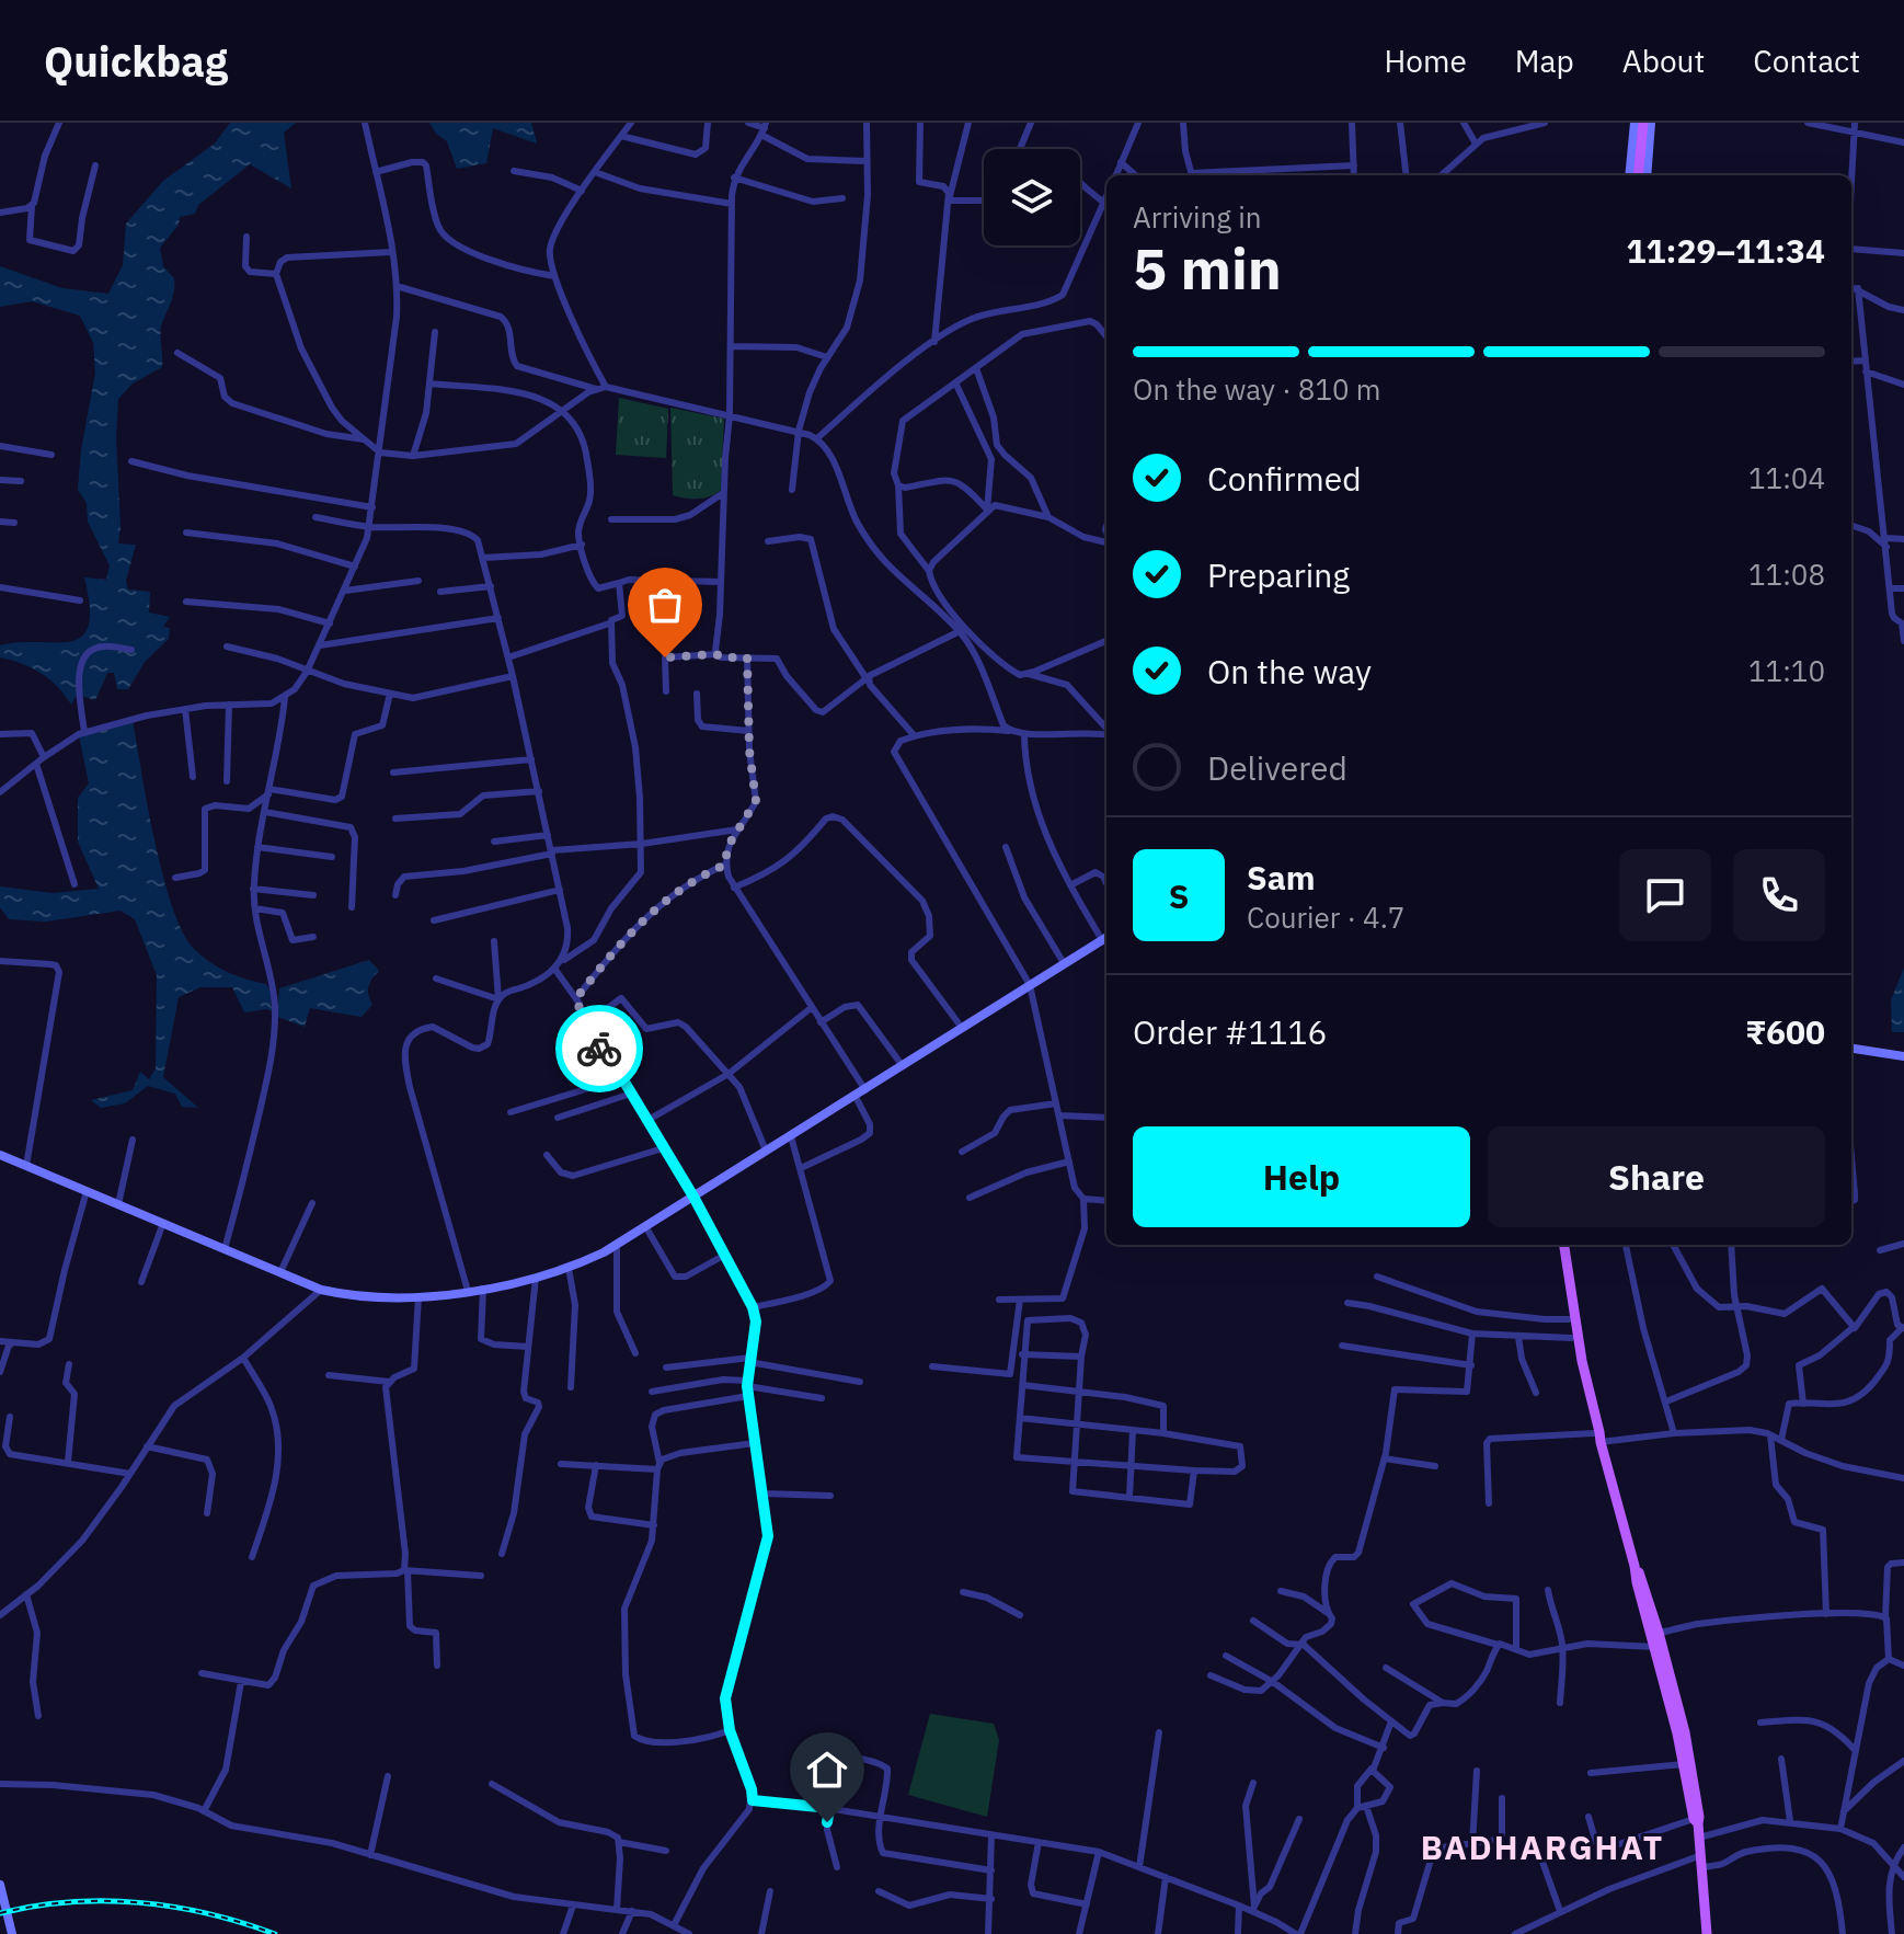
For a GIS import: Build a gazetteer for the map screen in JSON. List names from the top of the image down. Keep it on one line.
{"districts":["BADHARGHAT"],"page":{"header":"Quickbag","nav":["Home","Map","About","Contact"],"heading":["5 min","Arriving in","11:29–11:34"],"panel":["Sam","Courier · 4.7","Order #1116","₹600"],"bar":"On the way · 810 m","list":[["Confirmed","11:04"],["Preparing","11:08"],["On the way","11:10"],"Delivered"],"round":"S","buttons":["Help","Share"]}}
